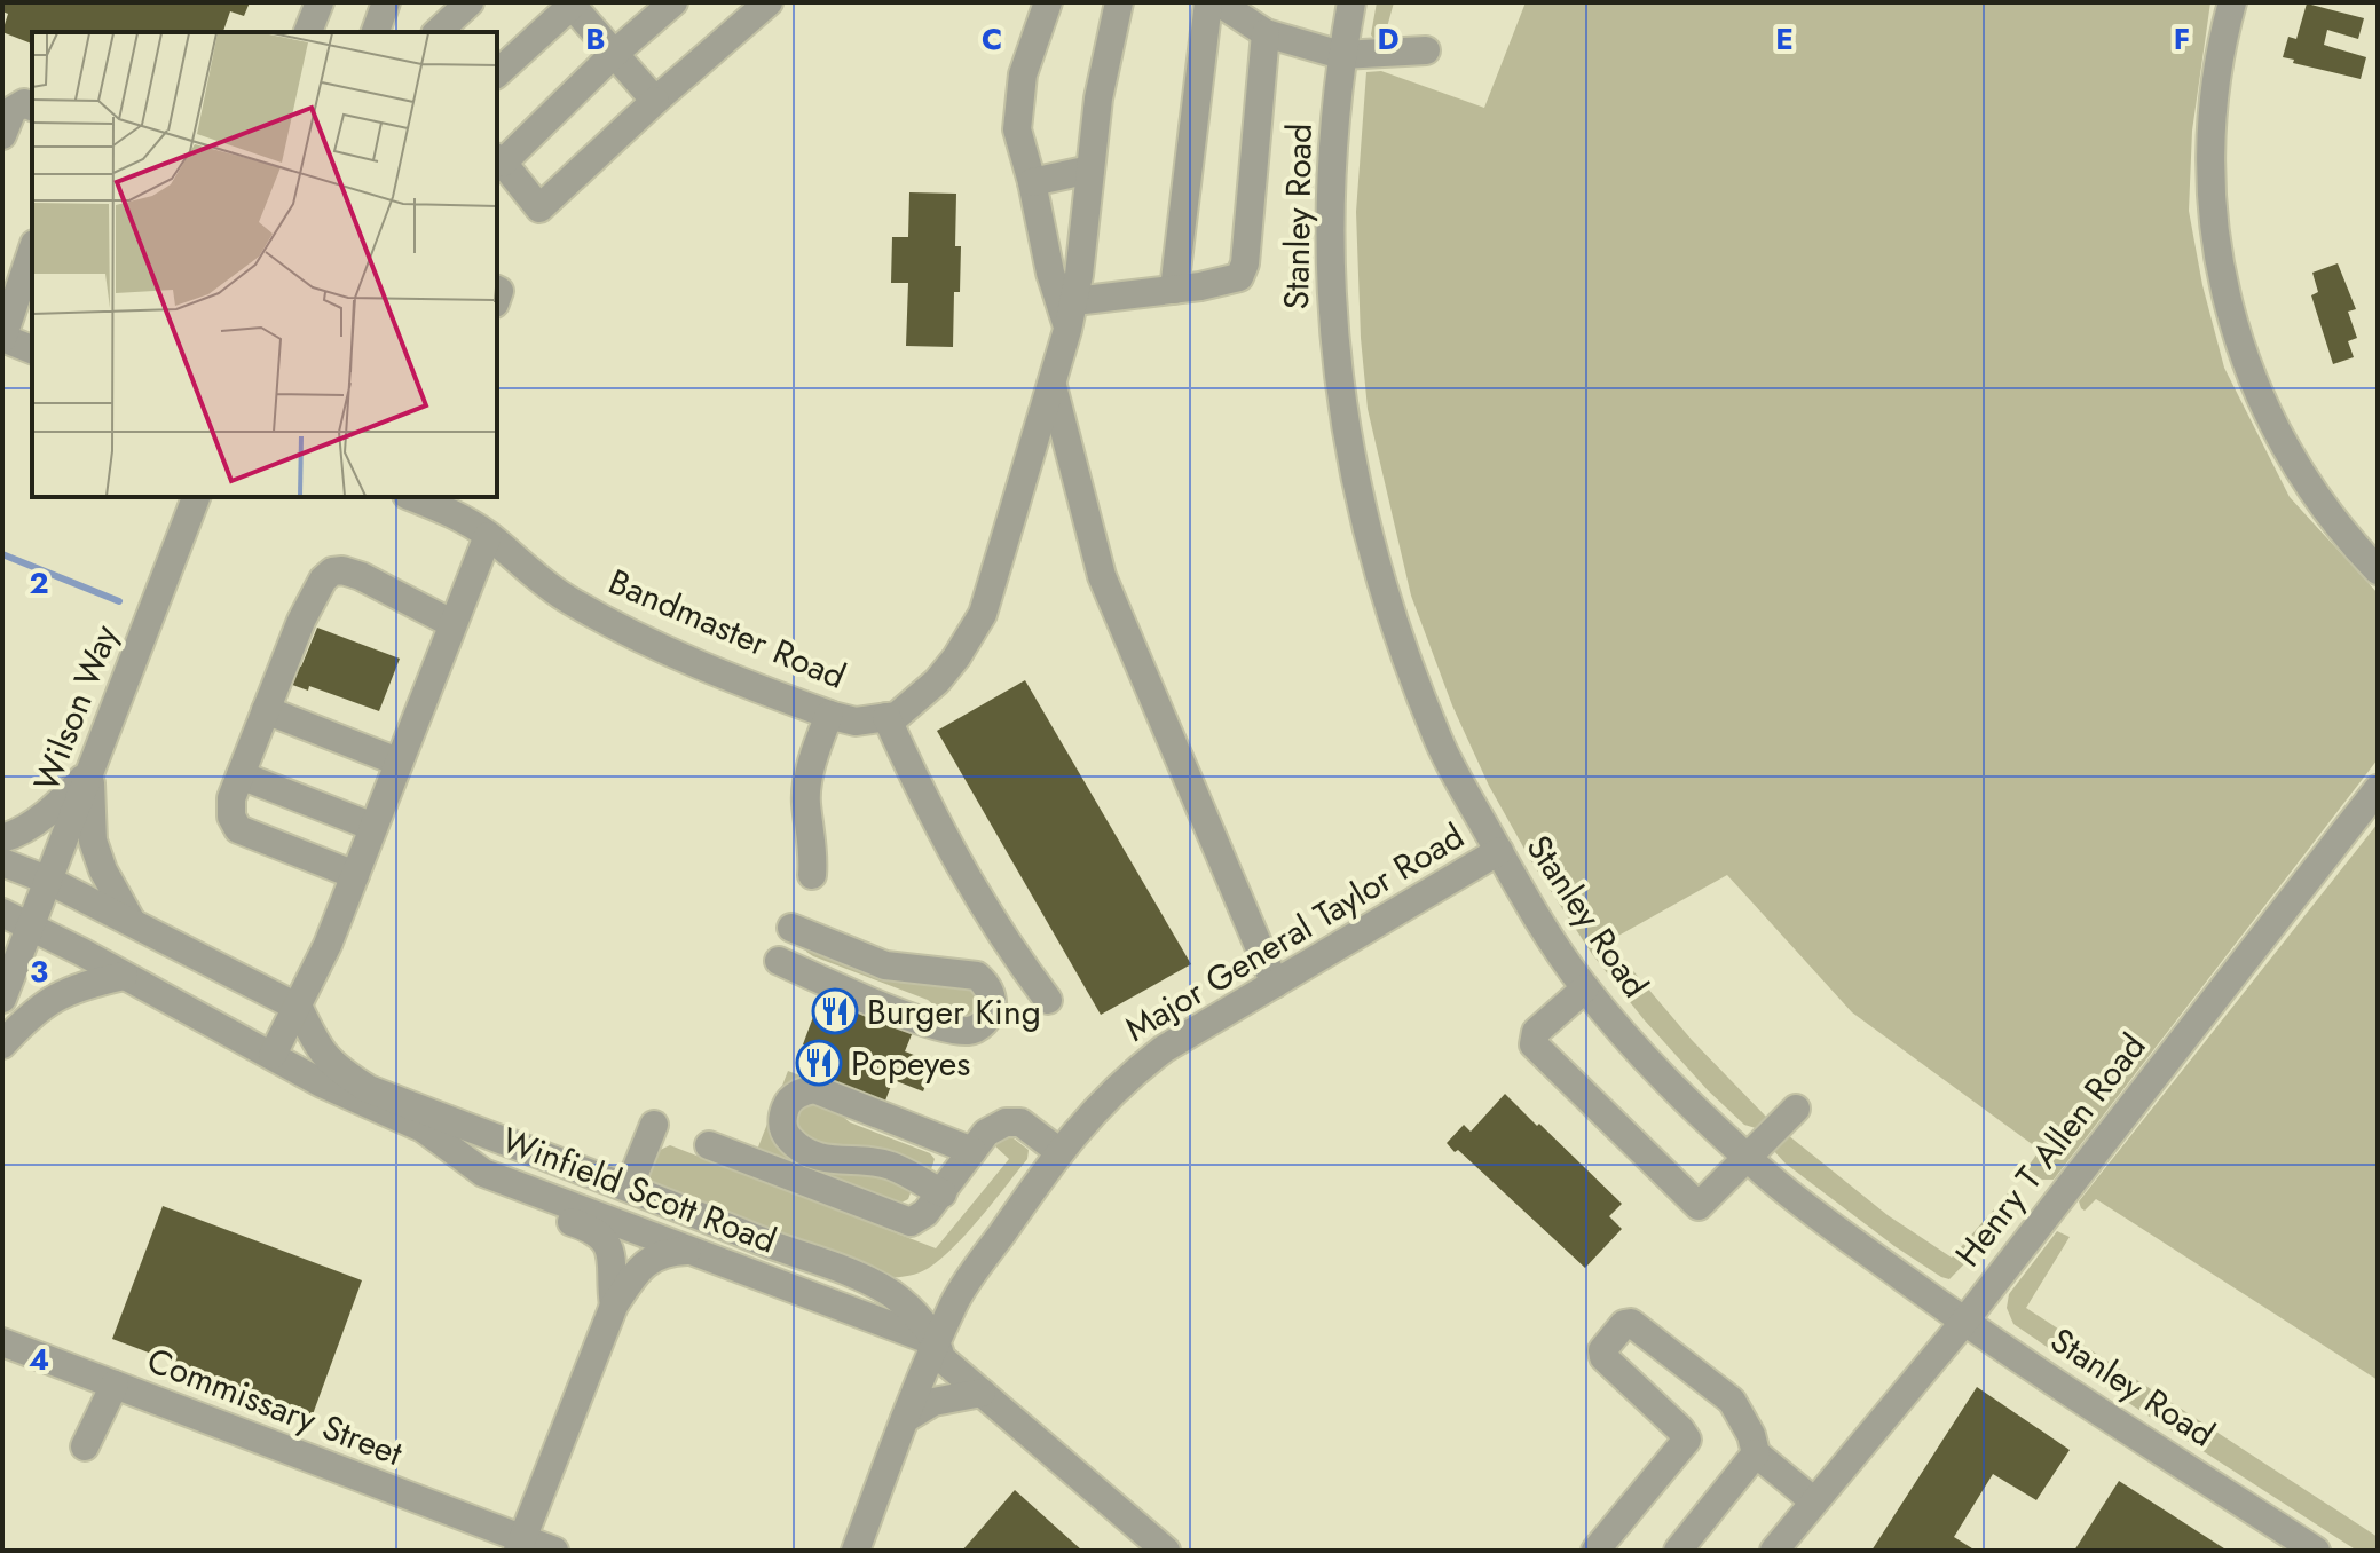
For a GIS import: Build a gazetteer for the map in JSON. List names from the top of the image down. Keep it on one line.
{"streets":{"street":["Stanley Road","Bandmaster Road","Wilson Way","Major General Taylor Road","Henry T Allen Road","Winfield Scott Road","Commissary Street"]},"crossings":[["Stanley Road","Major General Taylor Road"],["Stanley Road","Henry T Allen Road"],["Wilson Way","Winfield Scott Road"],["Major General Taylor Road","Winfield Scott Road"]],"places":{"restaurant":["Burger King","Popeyes"]},"grid":{"columns":["B","C","D","E","F"],"rows":["2","3","4"]}}
